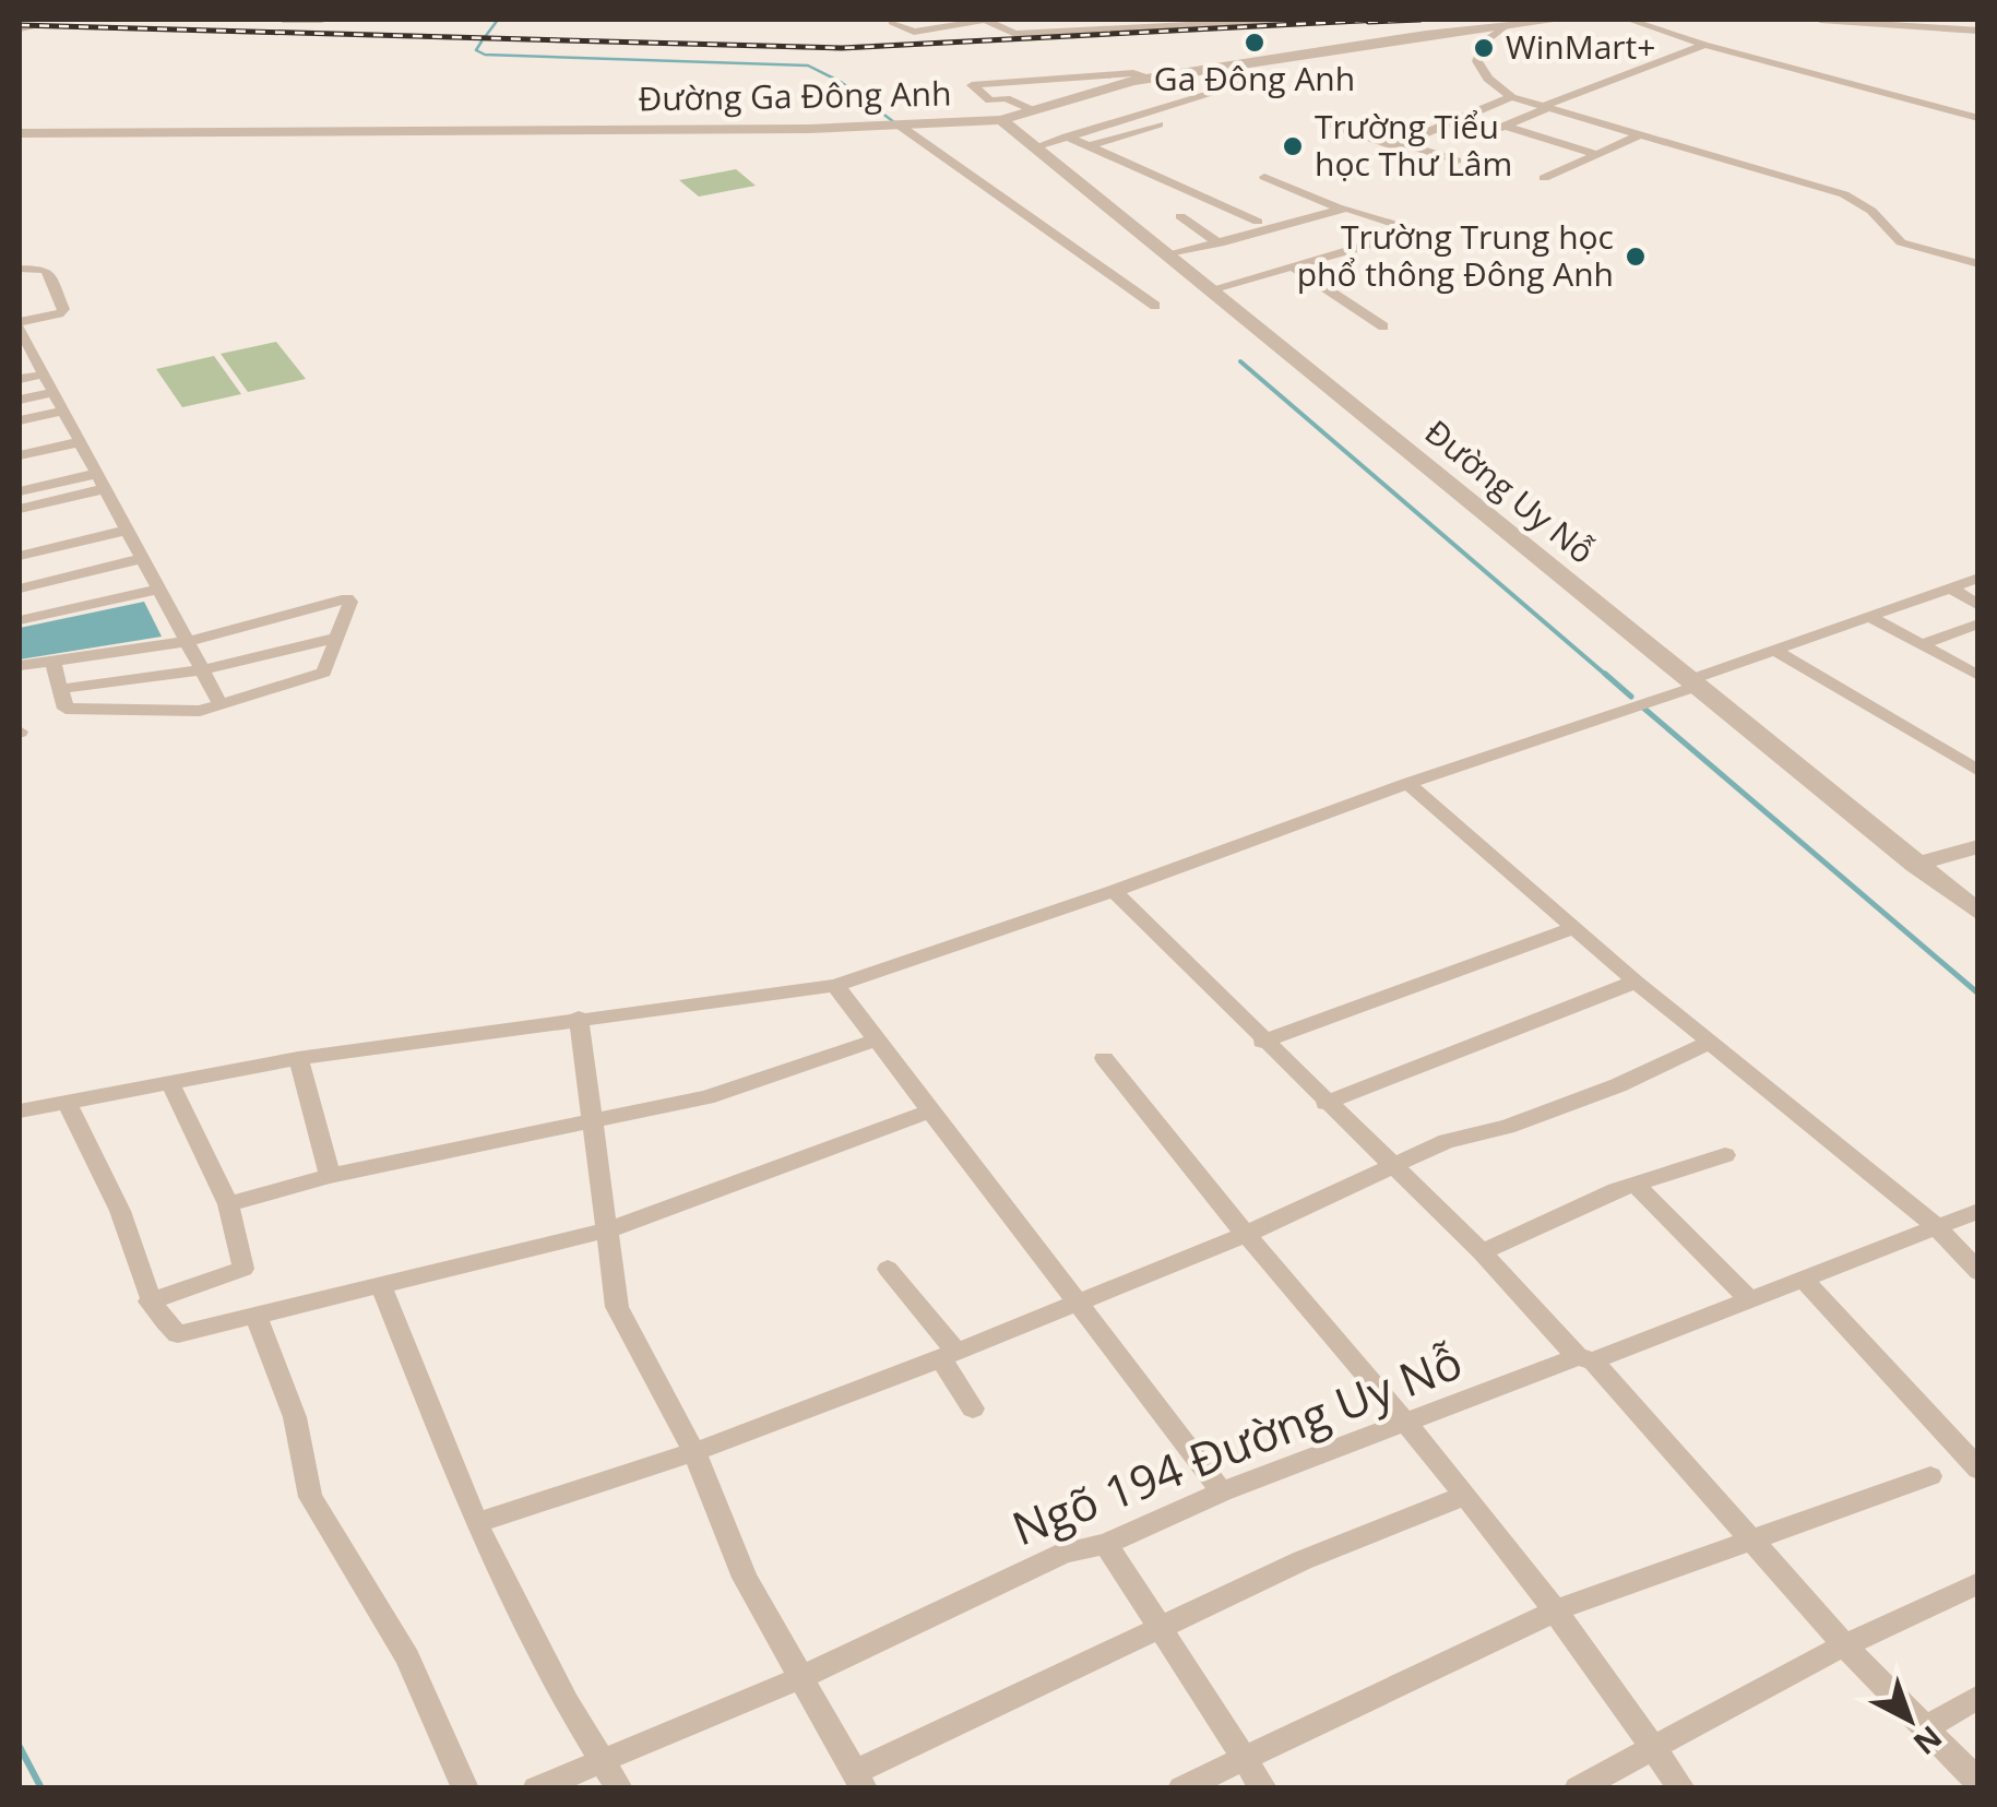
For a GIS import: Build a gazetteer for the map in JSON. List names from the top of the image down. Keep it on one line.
{"streets":{"street":["Đường Ga Đông Anh","Đường Uy Nỗ","Ngõ 194 Đường Uy Nỗ"]},"crossings":[["Đường Ga Đông Anh","Đường Uy Nỗ"]],"places":["Ga Đông Anh","WinMart+","Trường Tiểu học Thư Lâm","Trường Trung học phổ thông Đông Anh"],"north":"bottom right"}
